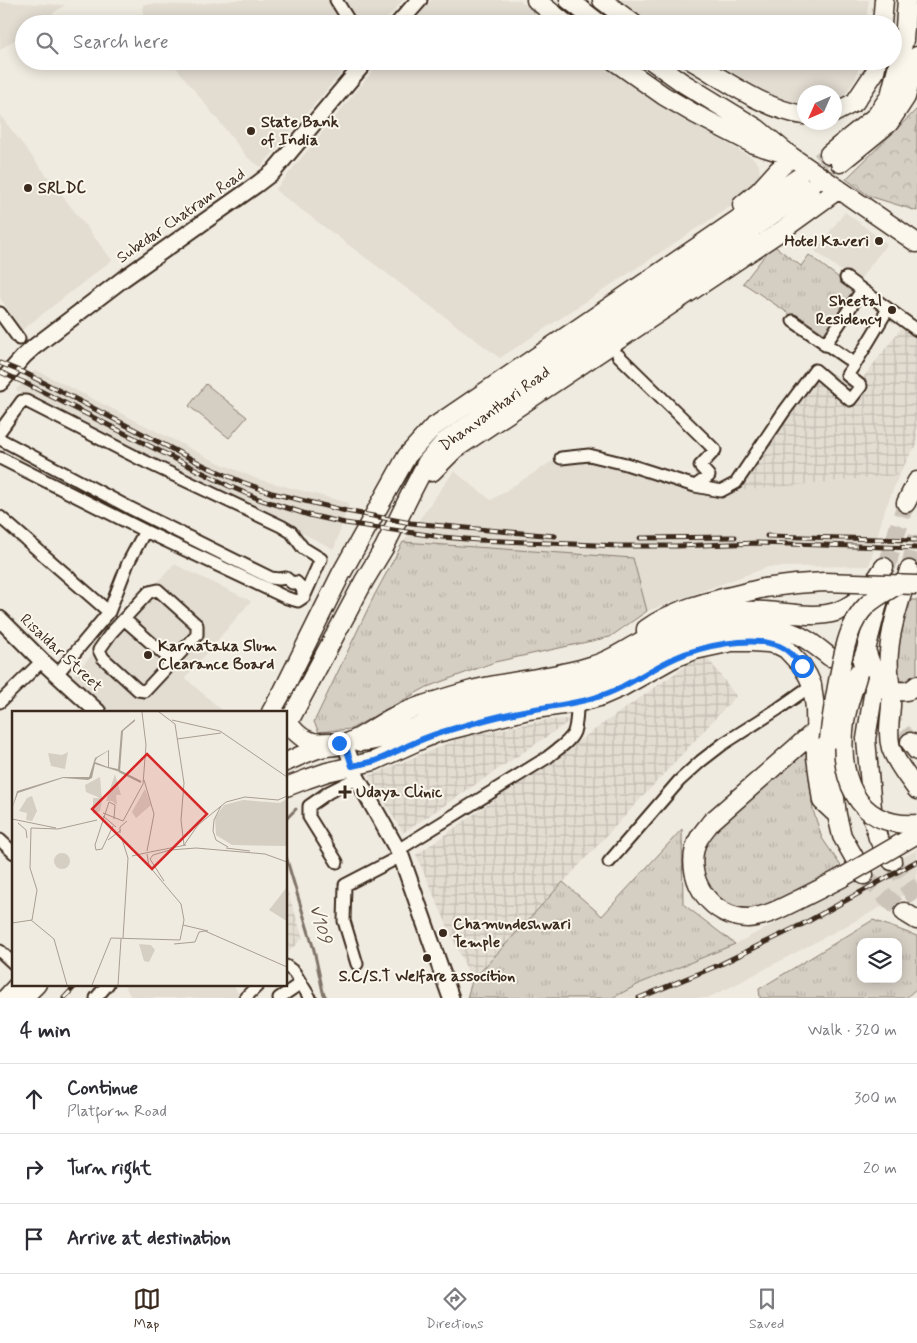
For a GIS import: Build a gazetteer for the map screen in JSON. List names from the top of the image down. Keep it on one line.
{"streets":{"main road":["Subedar Chatram Road","Dhanvanthari Road","Risaldar Street"]},"water":["V109"],"places":{"other":["State Bank of India","SRLDC","Hotel Kaveri","Sheetal Residency","Karnataka Slum Clearance Board","Chamundeshwari Temple","S.C/S.T Welfare assocition"],"health":["Udaya Clinic"]},"north":"bottom left","page":{"search":"Search here","heading":["4 min","Walk · 320 m"],"list":[["Continue","Platform Road","300 m"],["Turn right","20 m"],"Arrive at destination"],"nav":["Map","Directions","Saved"]}}
